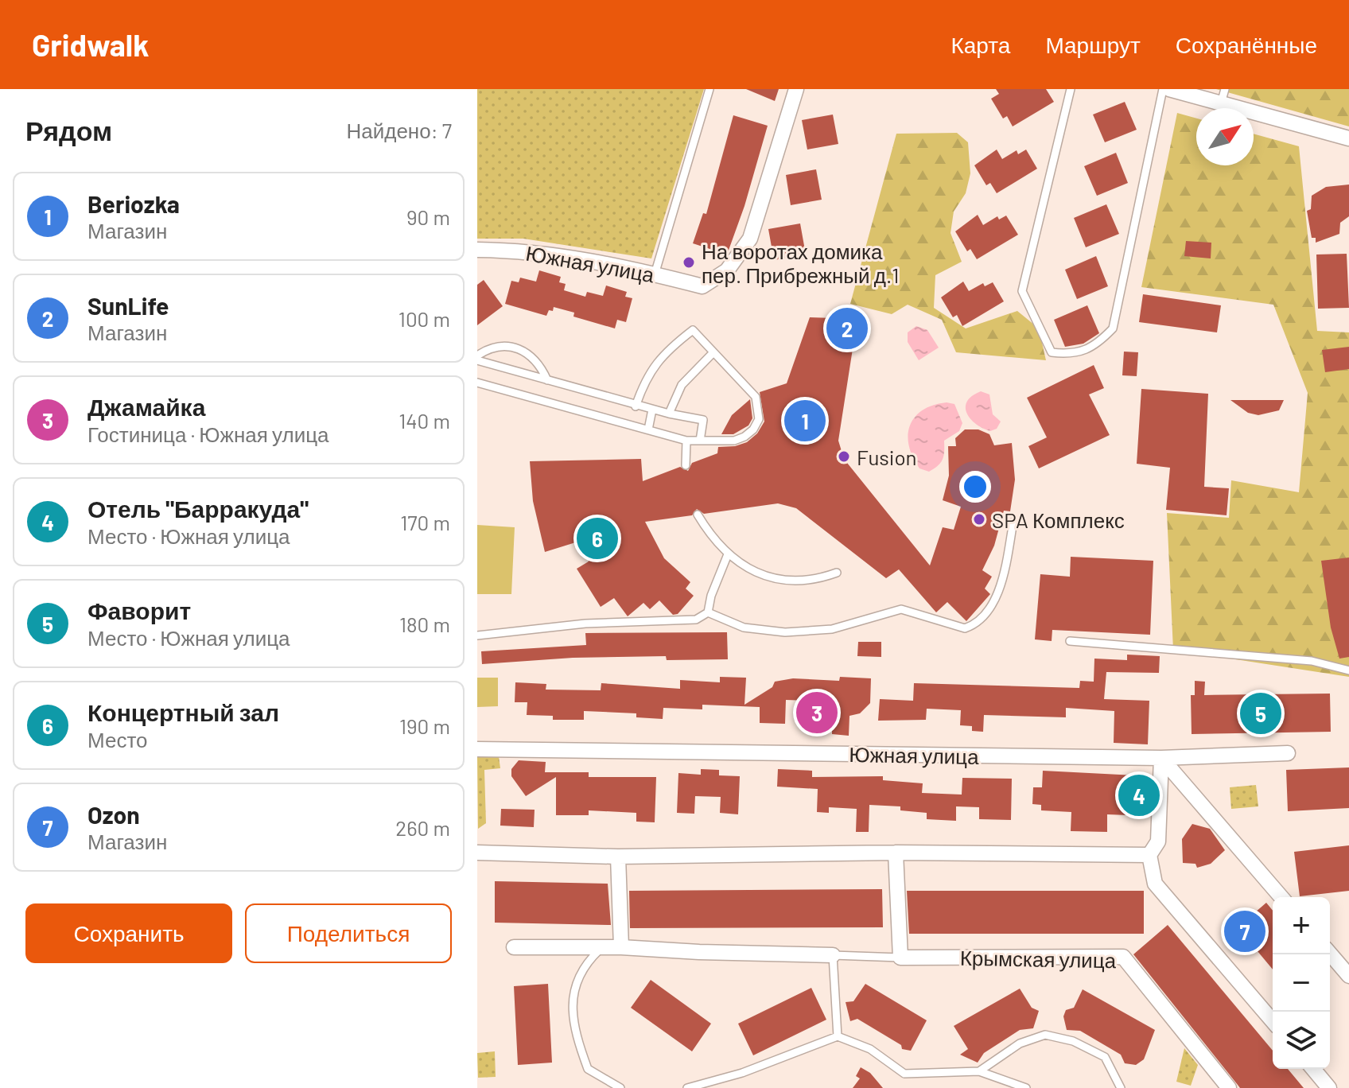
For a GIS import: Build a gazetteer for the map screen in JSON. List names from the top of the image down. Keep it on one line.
{"streets":{"street":["Южная улица","Крымская улица"]},"places":["На воротах домика пер. Прибрежный д.1","Fusion","SPA Комплекс"],"north":"top right","page":{"header":"Gridwalk","nav":["Карта","Маршрут","Сохранённые"],"heading":["Рядом","Найдено: 7"],"list":[{"mark":"1","name":"Beriozka","note":"Магазин","value":"90 m"},{"mark":"2","name":"SunLife","note":"Магазин","value":"100 m"},{"mark":"3","name":"Джамайка","note":"Гостиница · Южная улица","value":"140 m"},{"mark":"4","name":"Отель \"Барракуда\"","note":"Место · Южная улица","value":"170 m"},{"mark":"5","name":"Фаворит","note":"Место · Южная улица","value":"180 m"},{"mark":"6","name":"Концертный зал","note":"Место","value":"190 m"},{"mark":"7","name":"Ozon","note":"Магазин","value":"260 m"}],"pins":["2","1","6","3","5","4","7"],"buttons":["Сохранить","Поделиться"],"map_buttons":["+","−"]}}
